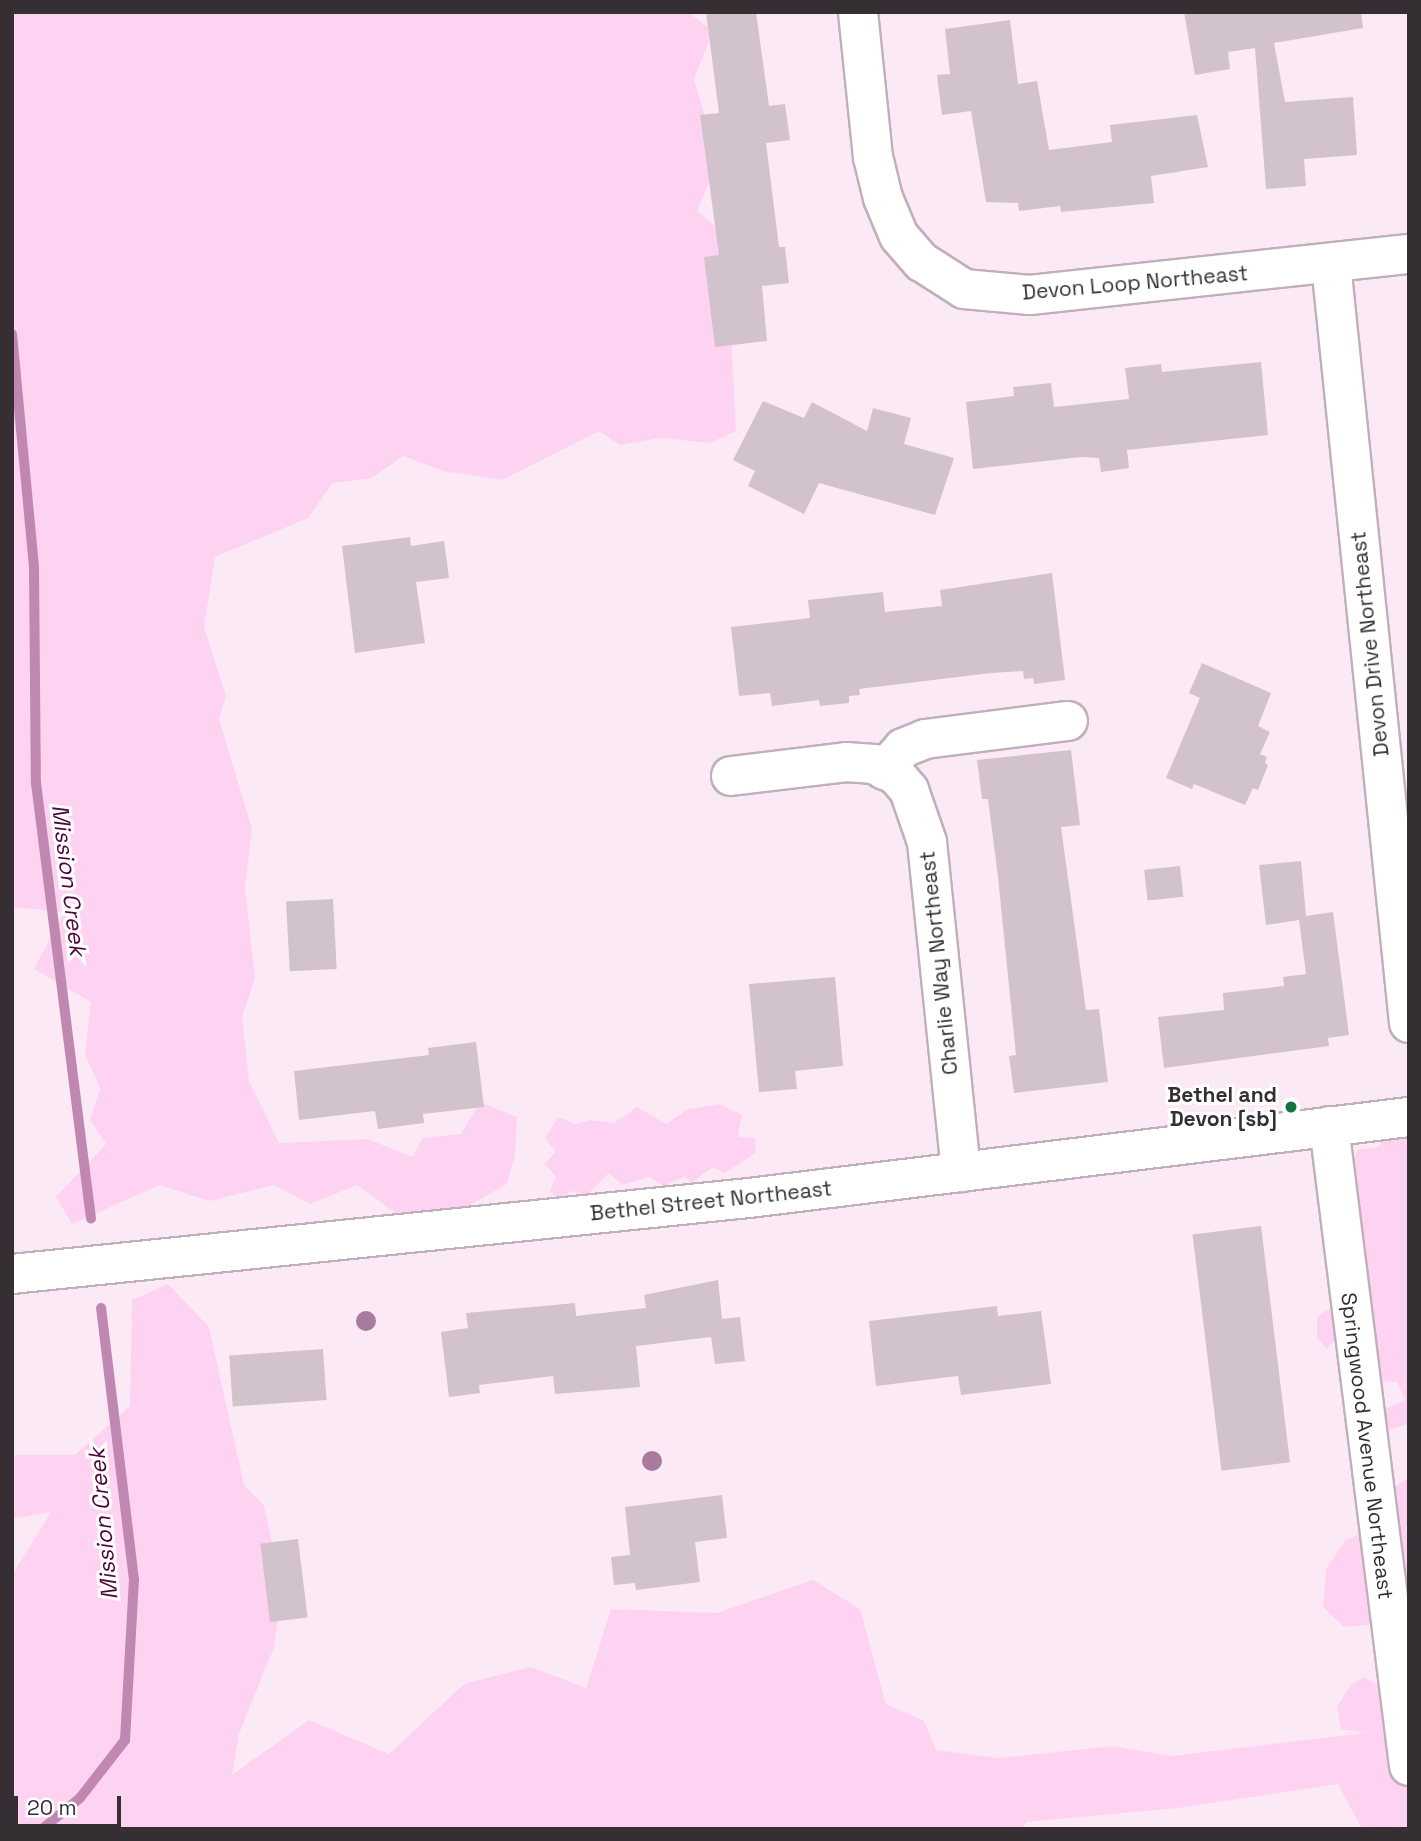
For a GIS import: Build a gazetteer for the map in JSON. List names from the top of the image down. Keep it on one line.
{"streets":{"street":["Devon Loop Northeast","Devon Drive Northeast","Charlie Way Northeast","Bethel Street Northeast","Springwood Avenue Northeast"]},"crossings":[["Devon Loop Northeast","Devon Drive Northeast"],["Charlie Way Northeast","Bethel Street Northeast"],["Bethel Street Northeast","Springwood Avenue Northeast"]],"water":["Mission Creek"],"places":["Bethel and Devon [sb]"],"scale_bar":"20 m"}
